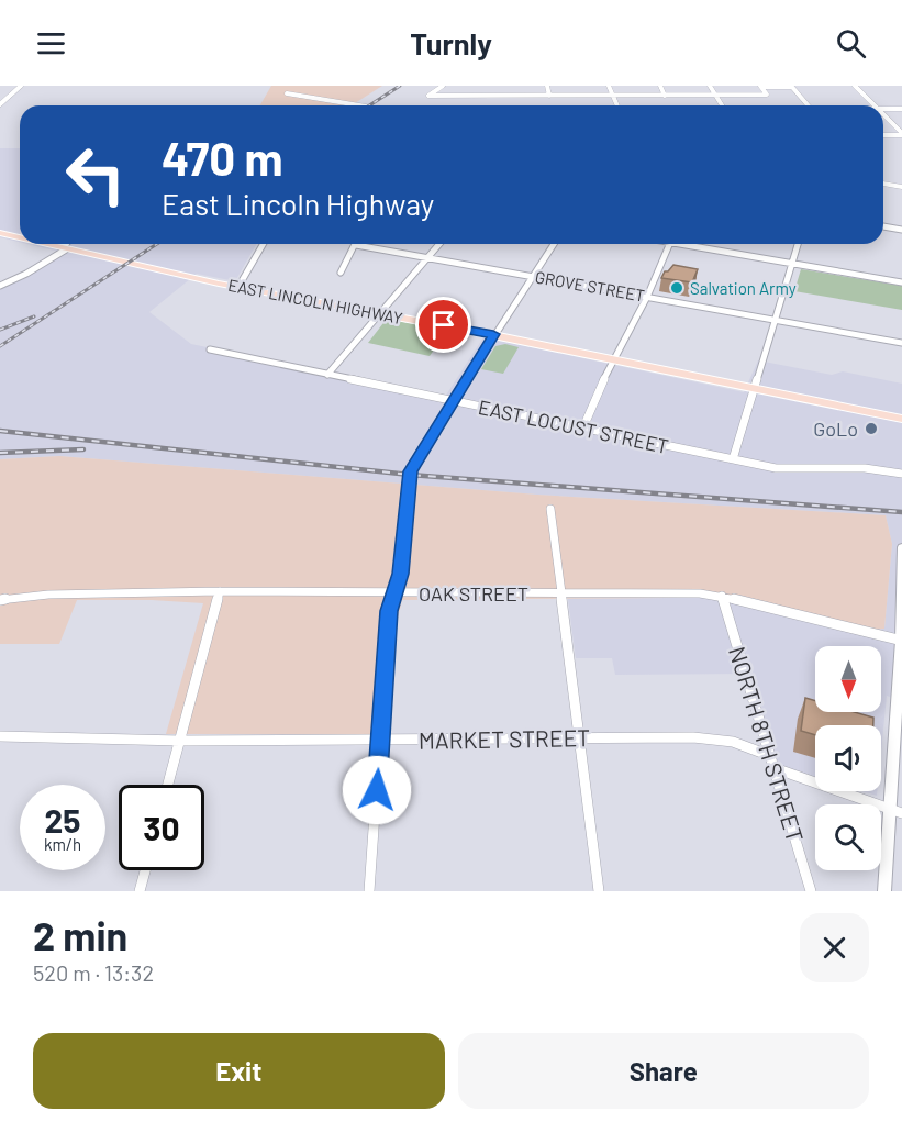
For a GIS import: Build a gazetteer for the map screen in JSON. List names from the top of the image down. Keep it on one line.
{"streets":{"main road":["EAST LINCOLN HIGHWAY"],"street":["GROVE STREET","EAST LOCUST STREET","OAK STREET","MARKET STREET","NORTH 8TH STREET"]},"crossings":[["OAK STREET","NORTH 8TH STREET"],["MARKET STREET","NORTH 8TH STREET"]],"places":["Salvation Army","GoLo"],"north":"bottom","page":{"header":"Turnly","turn":["470 m","East Lincoln Highway"],"speed":"25 km/h","limit":"30","heading":["2 min","520 m · 13:32"],"buttons":["Exit","Share"]}}
